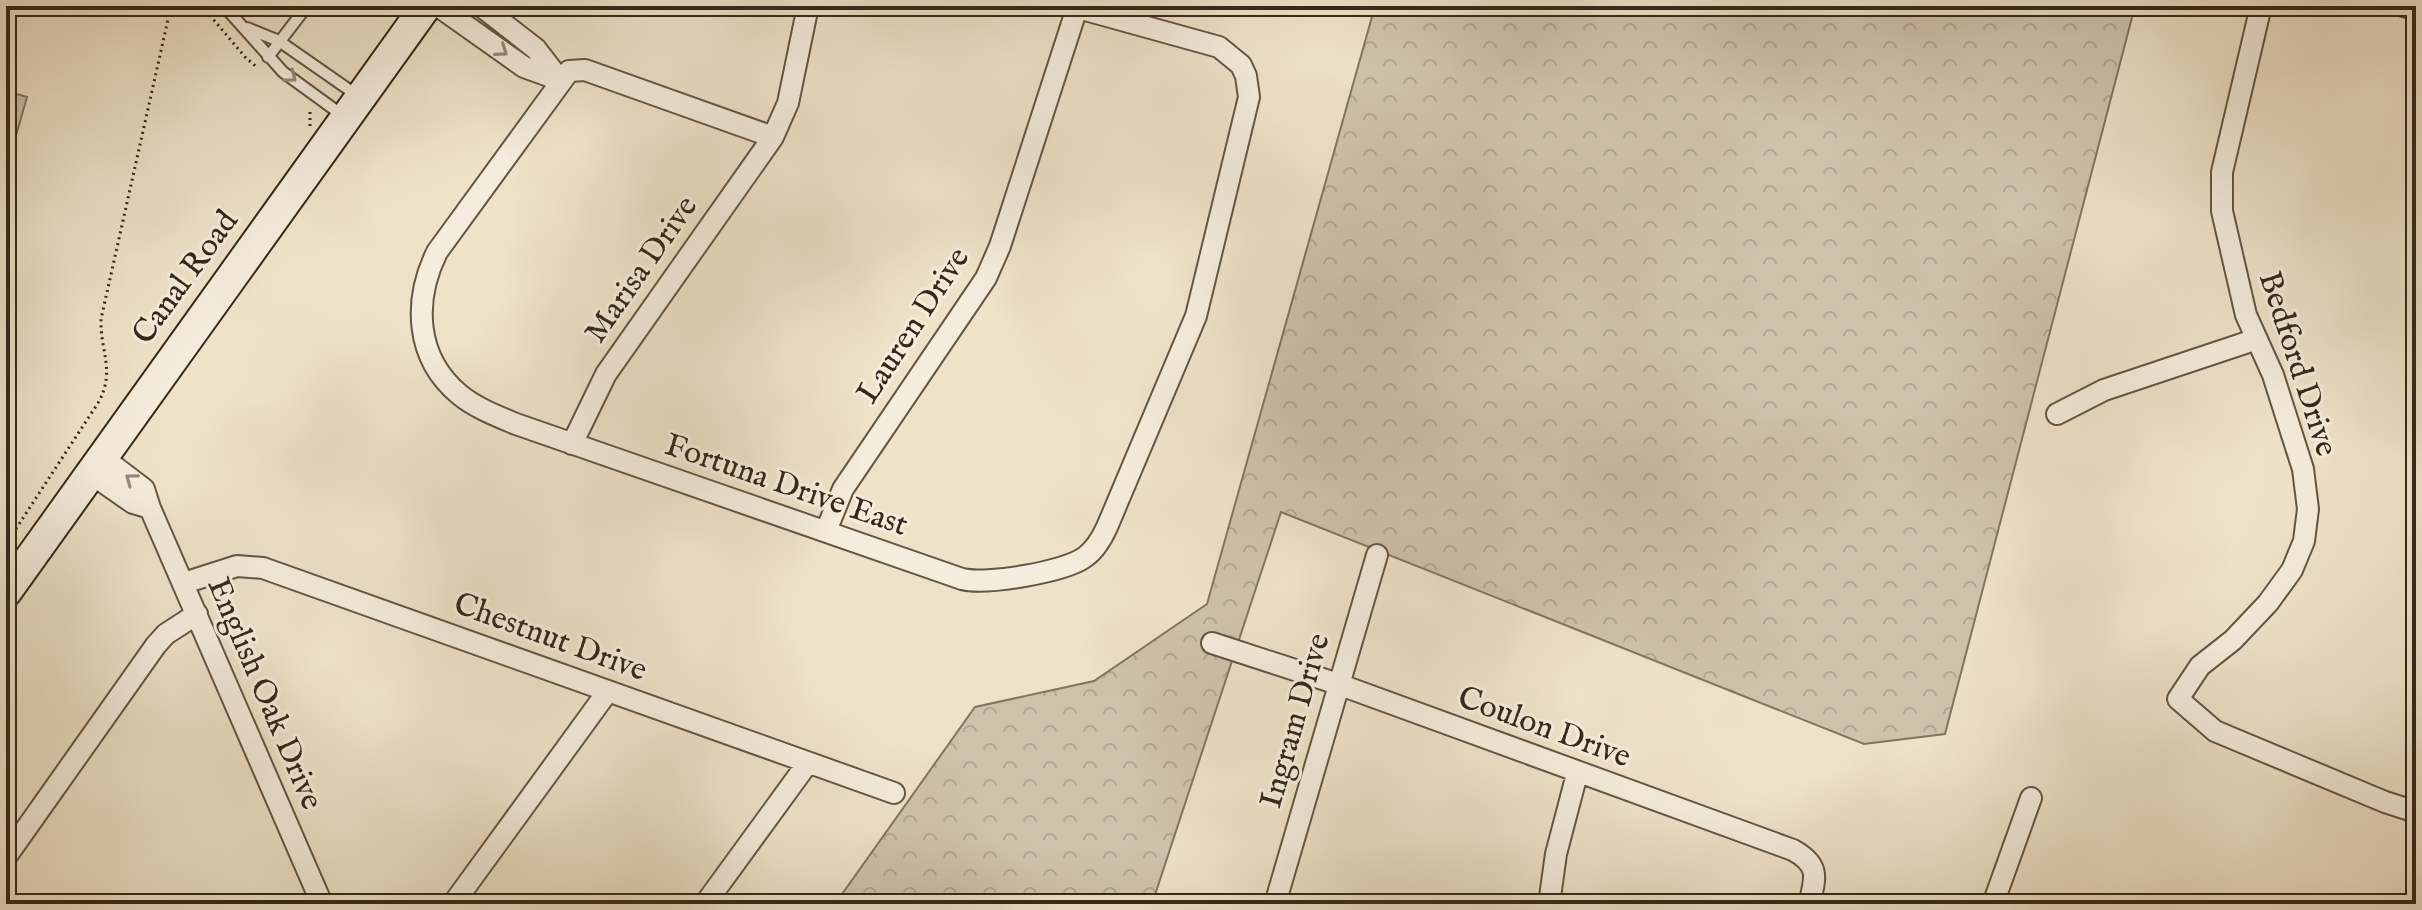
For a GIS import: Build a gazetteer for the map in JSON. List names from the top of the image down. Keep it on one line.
{"streets":{"street":["Marisa Drive","Canal Road","Lauren Drive","Bedford Drive","Fortuna Drive East","Chestnut Drive","English Oak Drive","Ingram Drive","Coulon Drive"]},"crossings":[["Marisa Drive","Fortuna Drive East"],["Canal Road","English Oak Drive"],["Lauren Drive","Fortuna Drive East"],["Chestnut Drive","English Oak Drive"],["Ingram Drive","Coulon Drive"]]}
